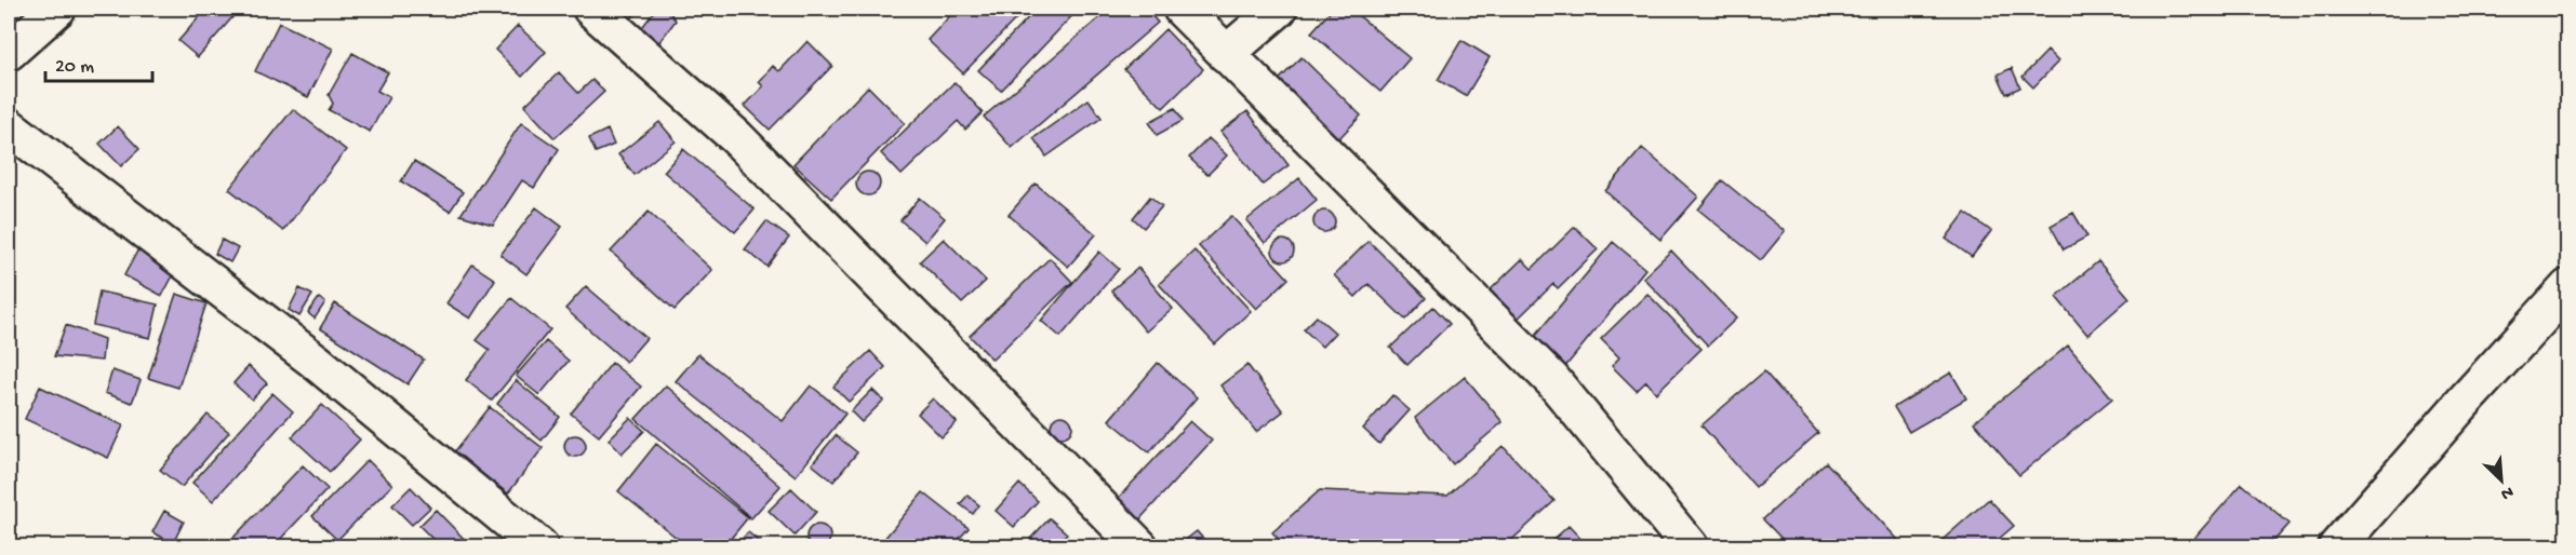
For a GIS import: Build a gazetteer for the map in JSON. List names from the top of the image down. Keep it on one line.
{"scale_bar":"20 m","north":"bottom right"}
